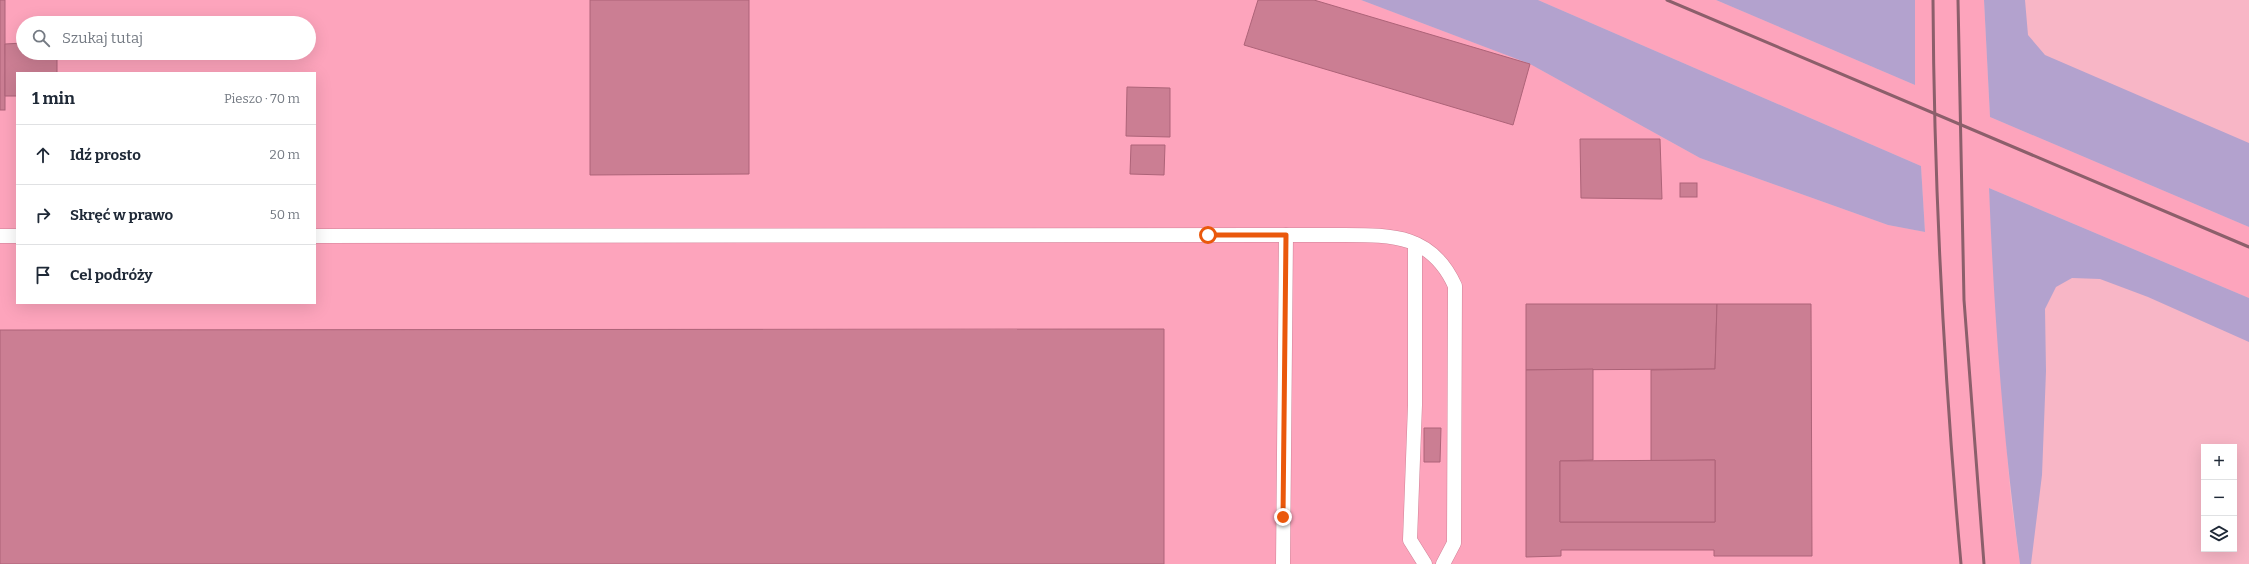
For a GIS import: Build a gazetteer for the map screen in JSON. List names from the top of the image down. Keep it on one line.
{"page":{"search":"Szukaj tutaj","heading":["1 min","Pieszo · 70 m"],"list":[["Idź prosto","20 m"],["Skręć w prawo","50 m"],"Cel podróży"],"map_buttons":["+","−"]}}
